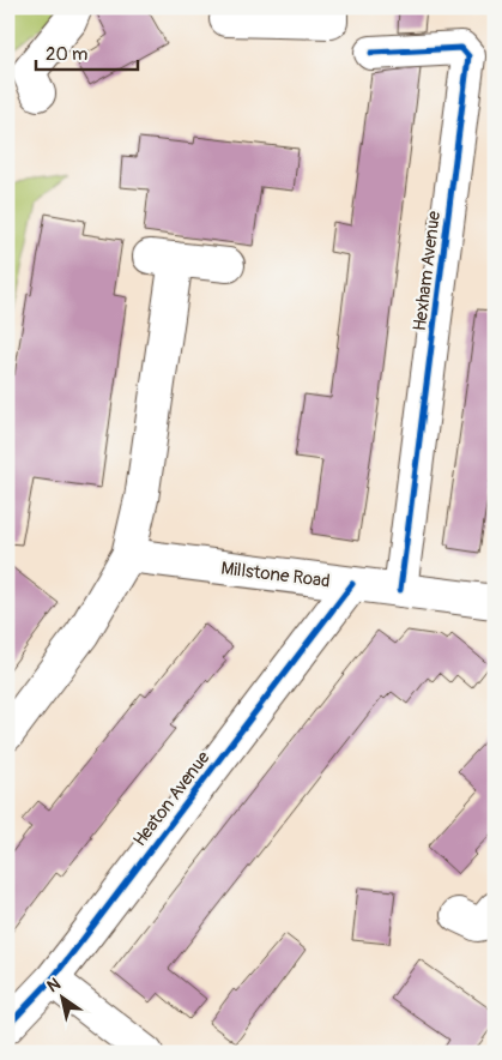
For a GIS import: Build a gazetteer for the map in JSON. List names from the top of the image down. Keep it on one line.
{"streets":{"street":["Hexham Avenue","Millstone Road","Heaton Avenue"]},"crossings":[["Hexham Avenue","Millstone Road"],["Millstone Road","Heaton Avenue"]],"scale_bar":"20 m","north":"top left"}
